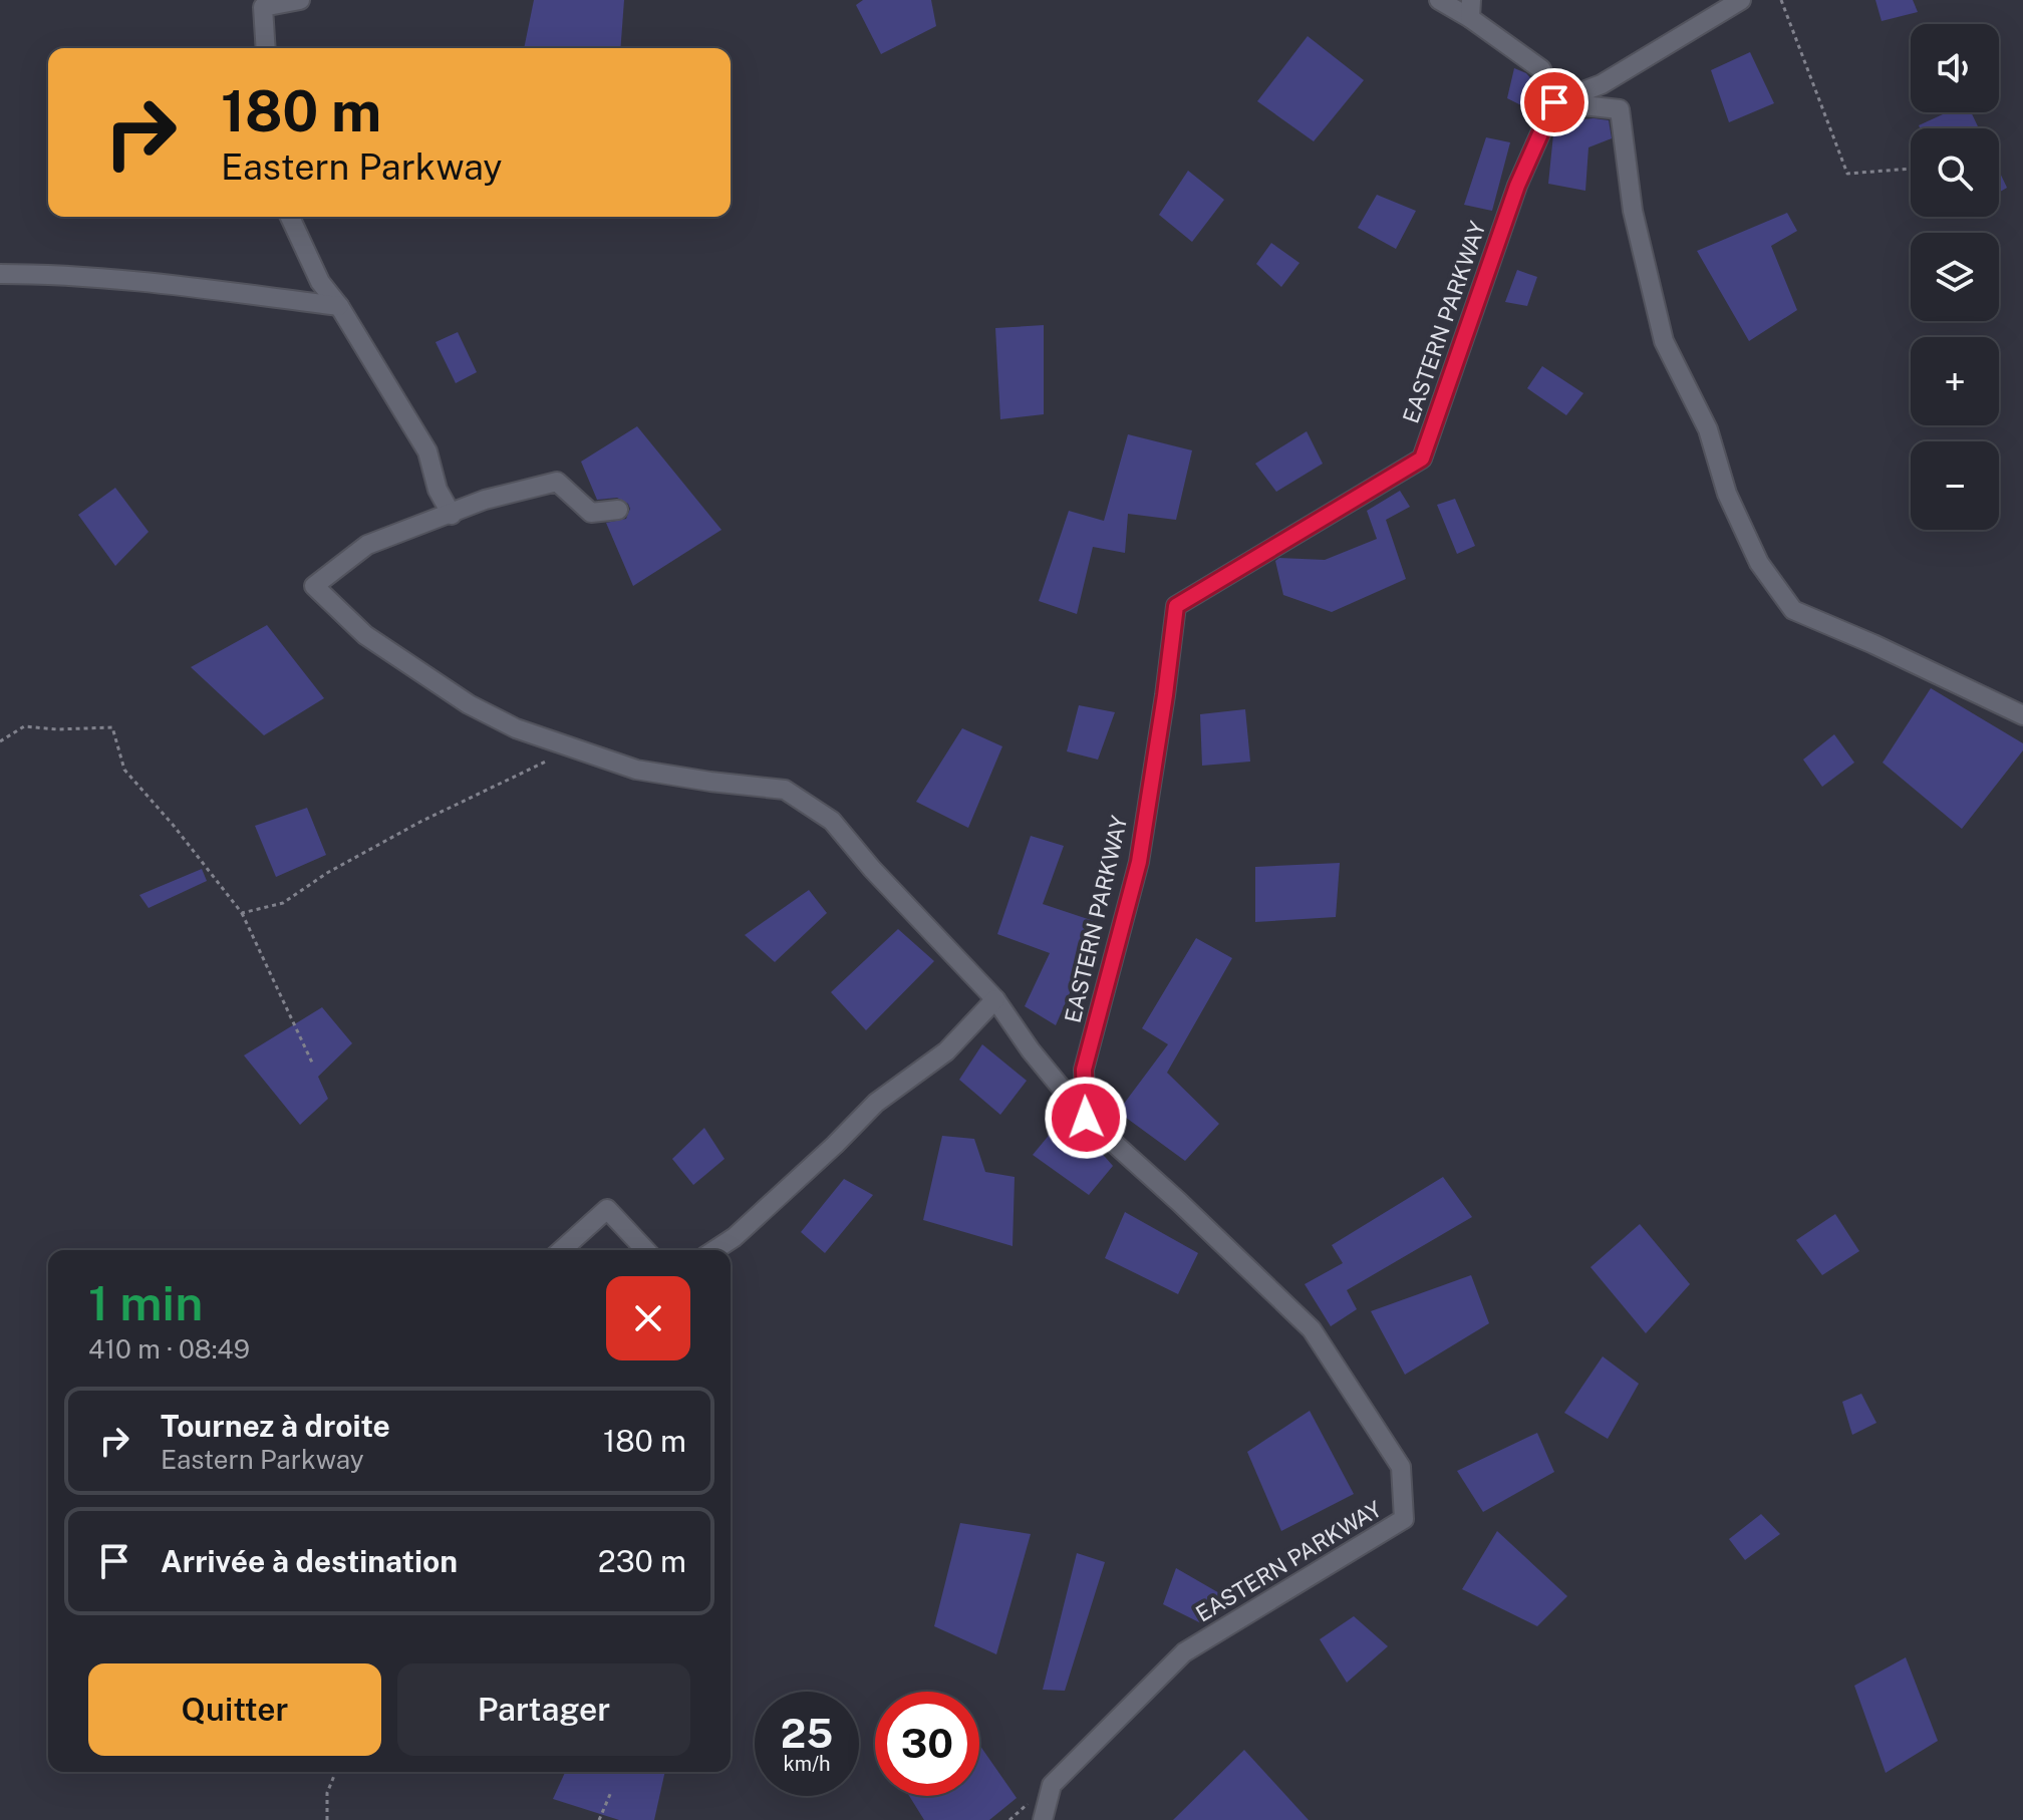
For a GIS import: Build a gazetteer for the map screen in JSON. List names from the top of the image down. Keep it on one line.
{"streets":{"street":["EASTERN PARKWAY"]},"page":{"map_buttons":["+","−"],"turn":["180 m","Eastern Parkway"],"heading":["1 min","410 m · 08:49"],"list":[{"name":"Tournez à droite","note":"Eastern Parkway","value":"180 m"},{"name":"Arrivée à destination","value":"230 m"}],"buttons":["Quitter","Partager"],"speed":"25 km/h","limit":"30"}}
